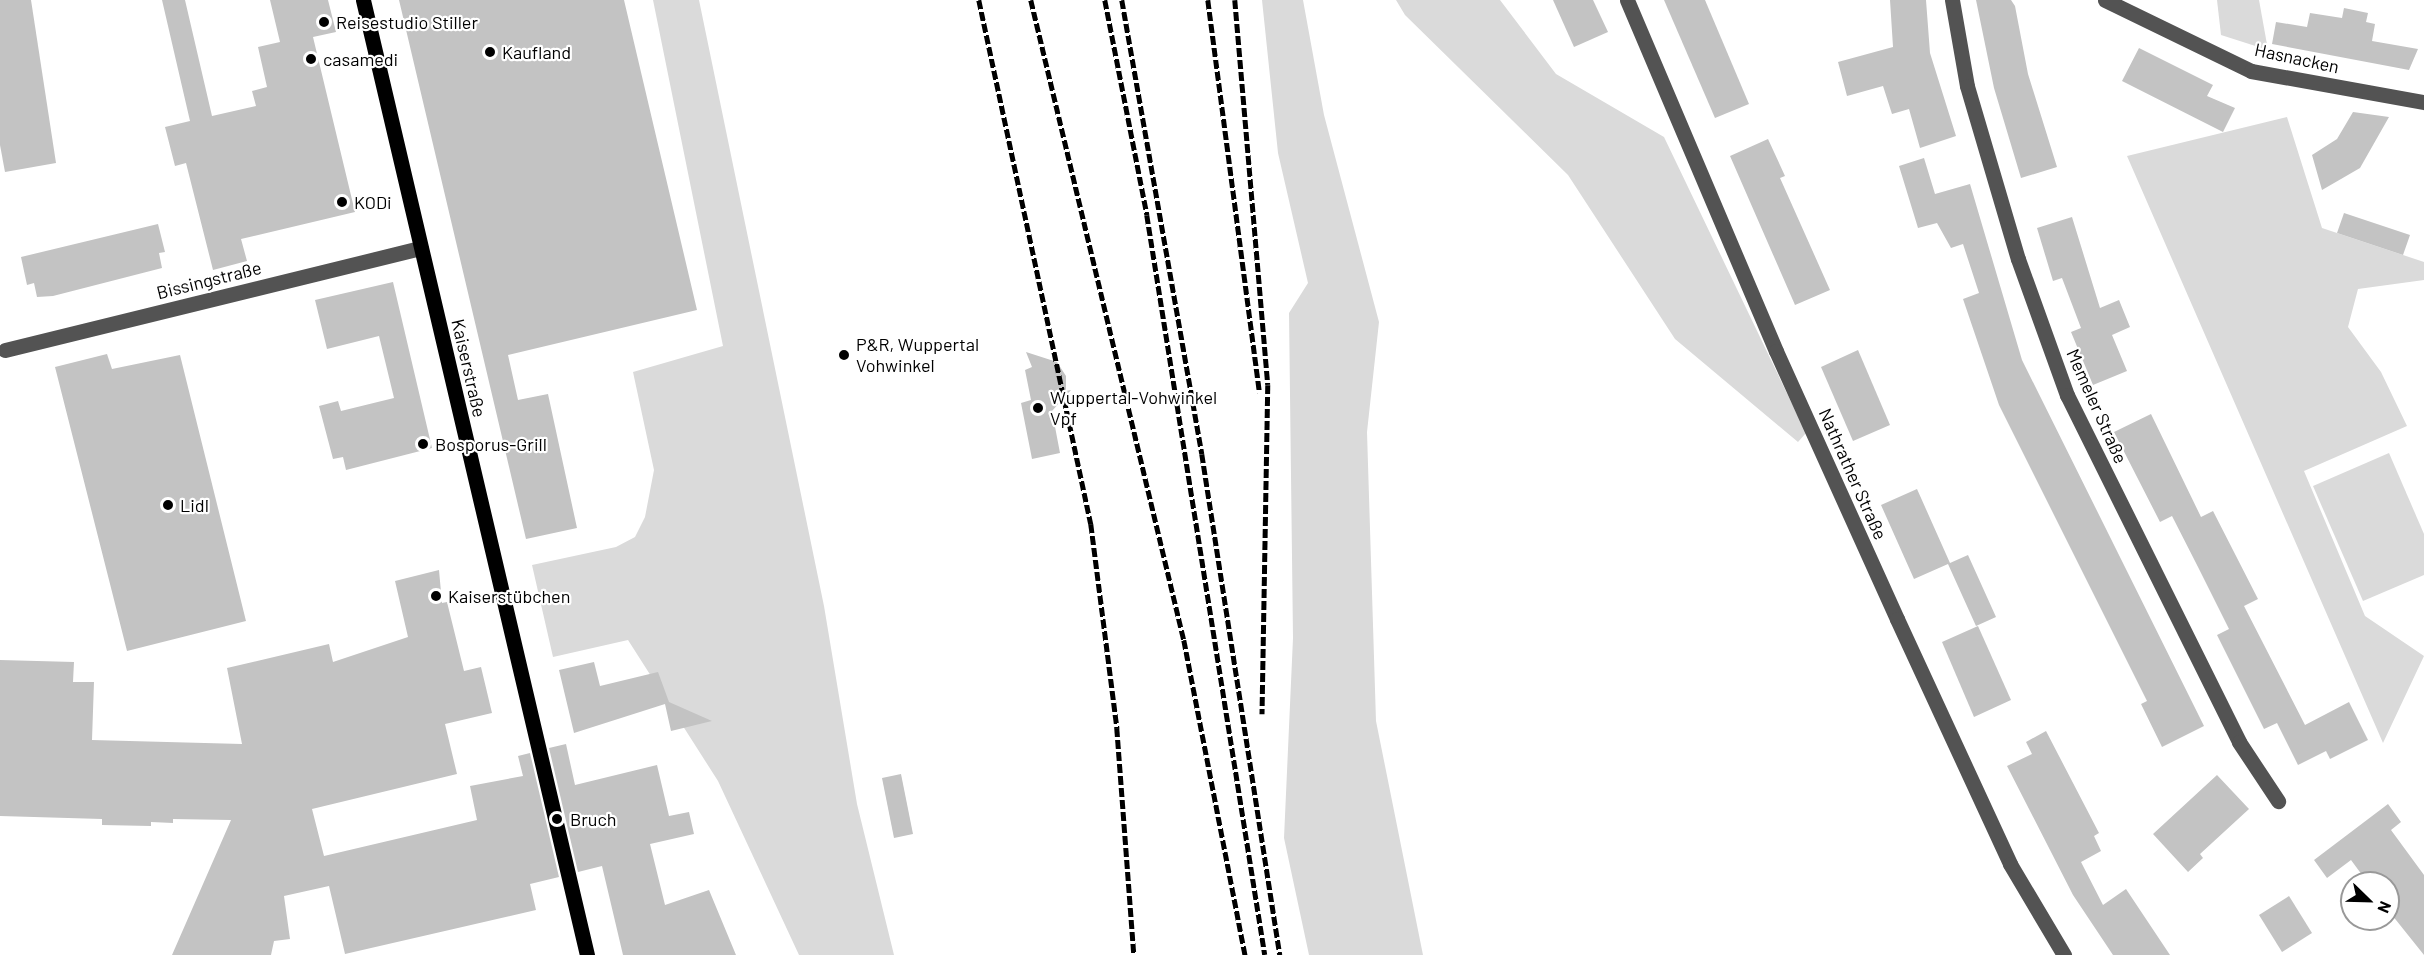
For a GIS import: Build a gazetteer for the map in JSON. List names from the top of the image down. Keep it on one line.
{"streets":{"main road":["Kaiserstraße"],"street":["Hasnacken","Bissingstraße","Memeler Straße","Nathrather Straße"]},"crossings":[["Bissingstraße","Kaiserstraße"]],"places":["Reisestudio Stiller","Kaufland","casamedi","KODi","P&R, Wuppertal Vohwinkel","Wuppertal-Vohwinkel Vpf","Bosporus-Grill","Lidl","Kaiserstübchen","Bruch"],"north":"bottom right"}
